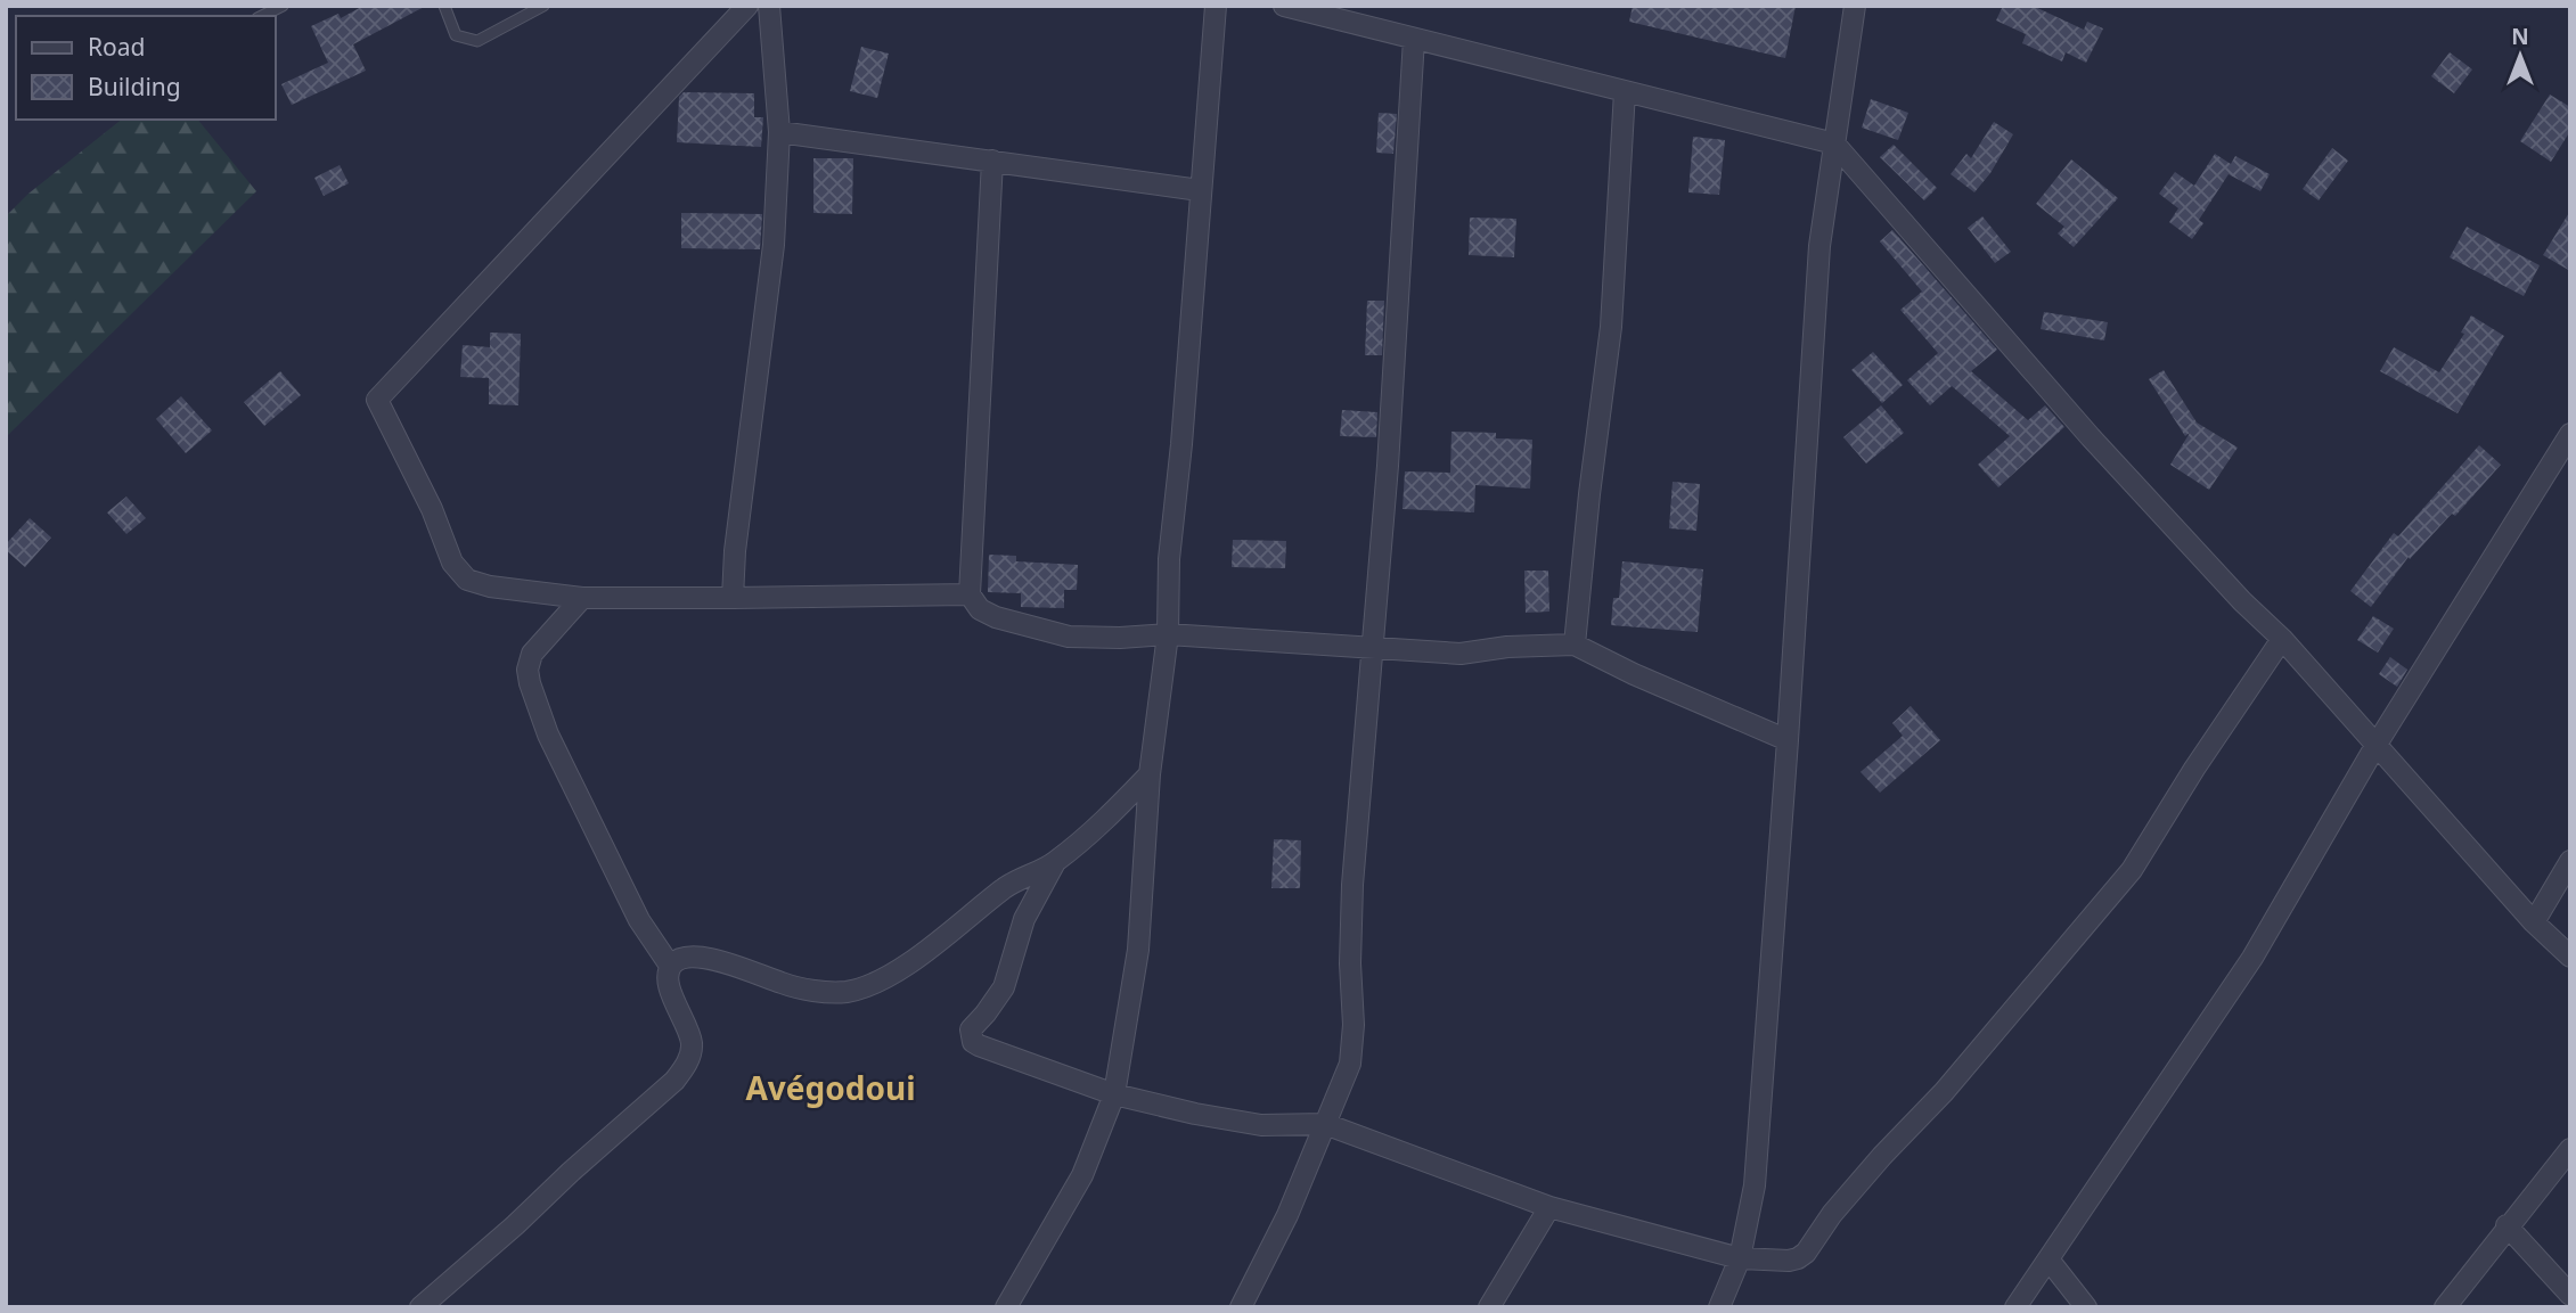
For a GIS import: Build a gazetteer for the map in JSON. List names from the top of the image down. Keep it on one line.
{"districts":["Avégodoui"],"legend":["Road","Building"],"north":"top"}
